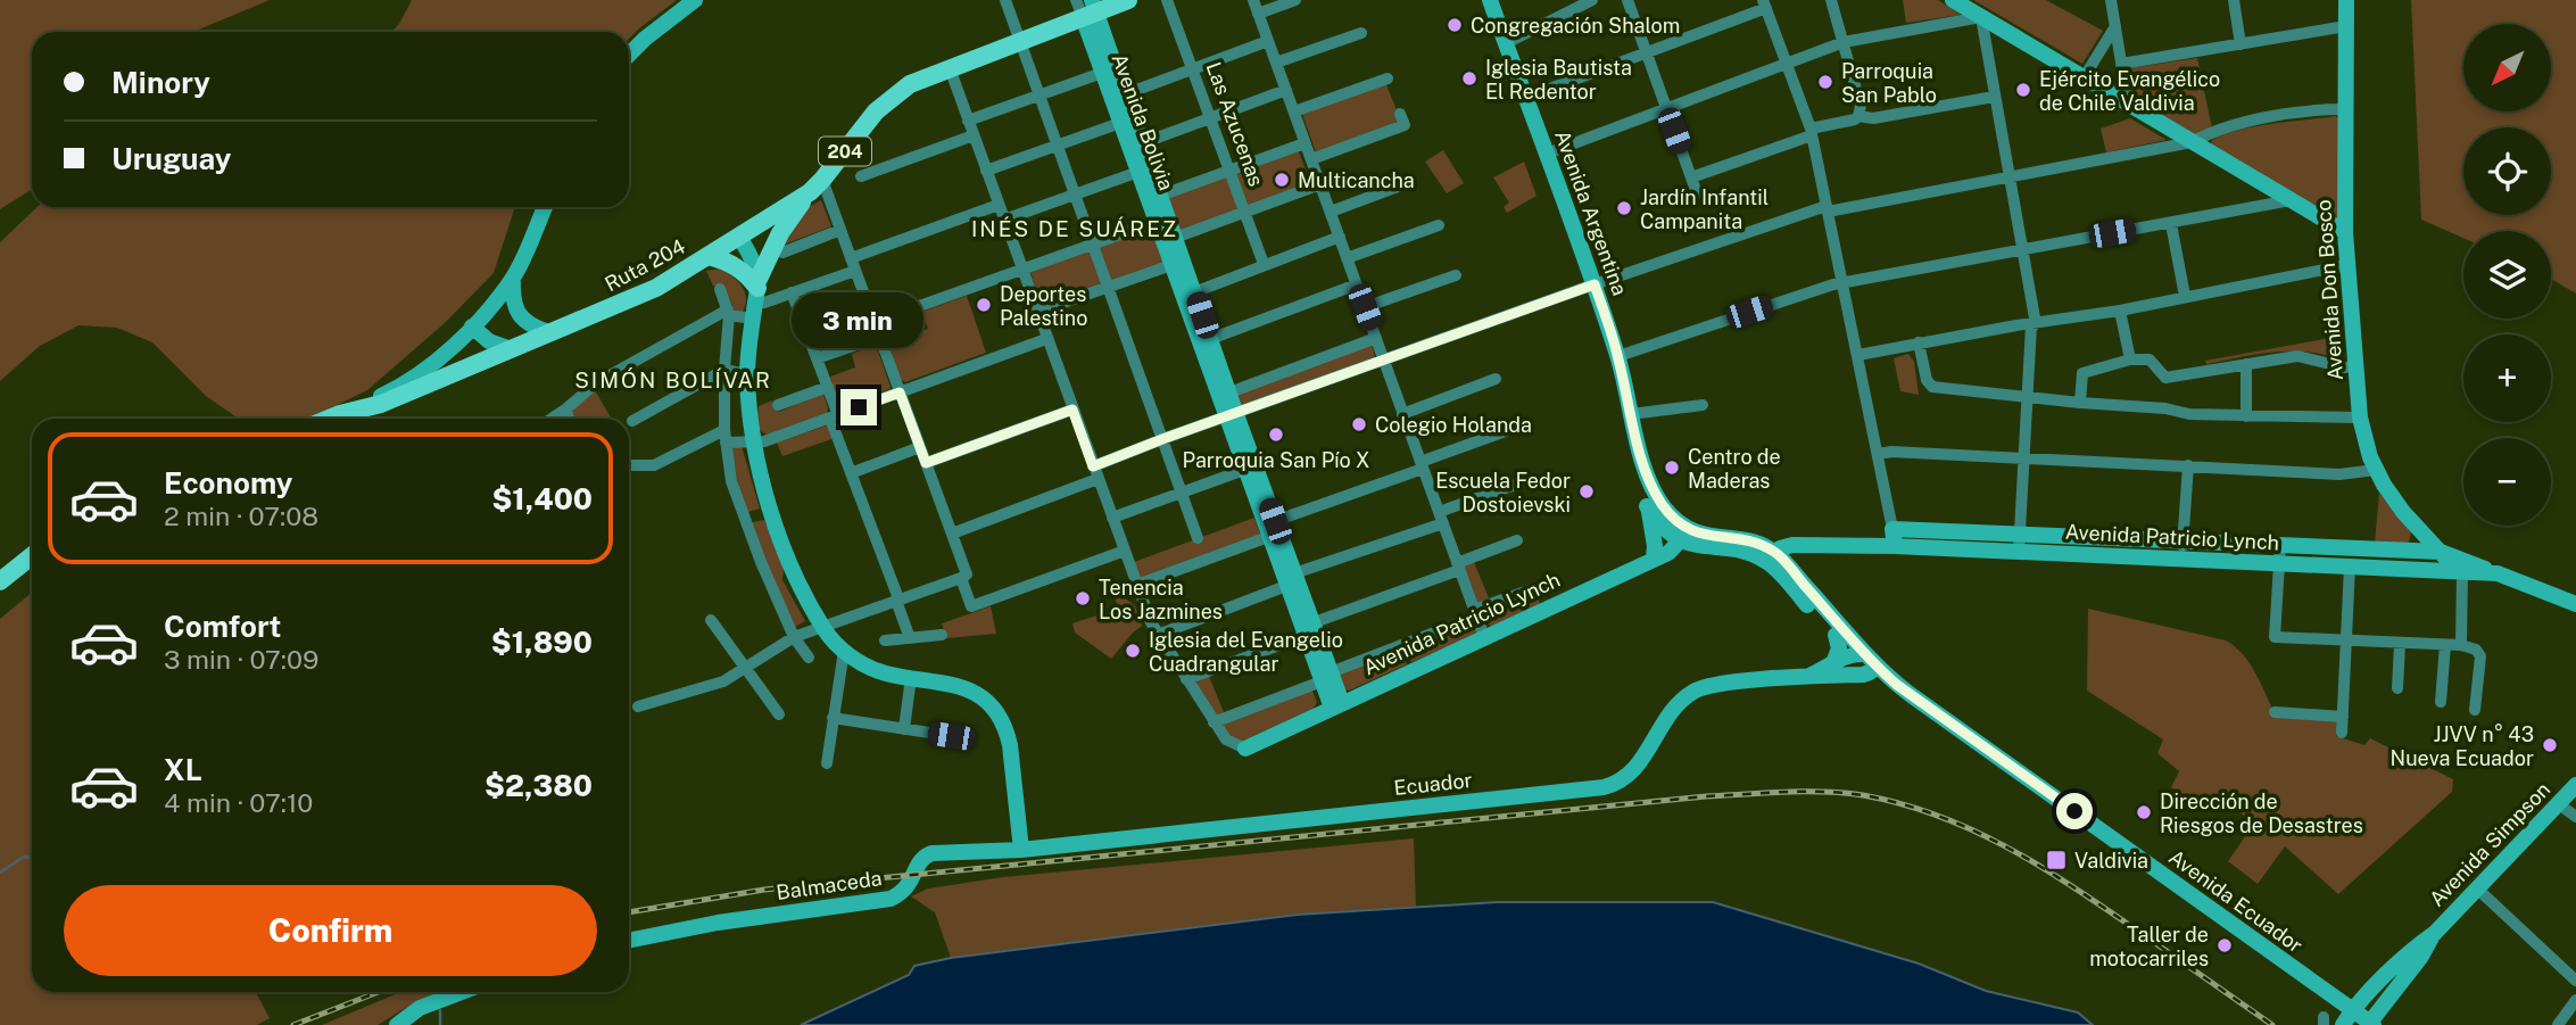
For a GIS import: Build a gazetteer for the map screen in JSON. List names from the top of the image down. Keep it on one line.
{"streets":{"main road":["Avenida Bolivia","204","Avenida Argentina","Ruta 204","Avenida Don Bosco","Avenida Patricio Lynch","Ecuador","Avenida Simpson","Balmaceda","Avenida Ecuador"],"street":["Las Azucenas"]},"crossings":[["Avenida Bolivia","Ruta 204"],["Avenida Bolivia","Avenida Patricio Lynch"],["Avenida Argentina","Avenida Patricio Lynch"],["Avenida Don Bosco","Avenida Patricio Lynch"],["Ecuador","Balmaceda"],["Ecuador","Avenida Ecuador"]],"districts":["INÉS DE SUÁREZ","SIMÓN BOLÍVAR"],"places":{"other":["Congregación Shalom","Iglesia Bautista El Redentor","Parroquia San Pablo","Ejército Evangélico de Chile Valdivia","Multicancha","Jardín Infantil Campanita","Deportes Palestino","Colegio Holanda","Parroquia San Pío X","Centro de Maderas","Escuela Fedor Dostoievski","Tenencia Los Jazmines","Iglesia del Evangelio Cuadrangular","JJVV n° 43 Nueva Ecuador","Dirección de Riesgos de Desastres","Taller de motocarriles"],"transit":["Valdivia"]},"north":"bottom left","page":{"map_buttons":["+","−"],"banner":["Minory","Uruguay"],"bubble":"3 min","list":[{"name":"Economy","note":"2 min · 07:08","value":"$1,400"},{"name":"Comfort","note":"3 min · 07:09","value":"$1,890"},{"name":"XL","note":"4 min · 07:10","value":"$2,380"}],"buttons":"Confirm"}}
